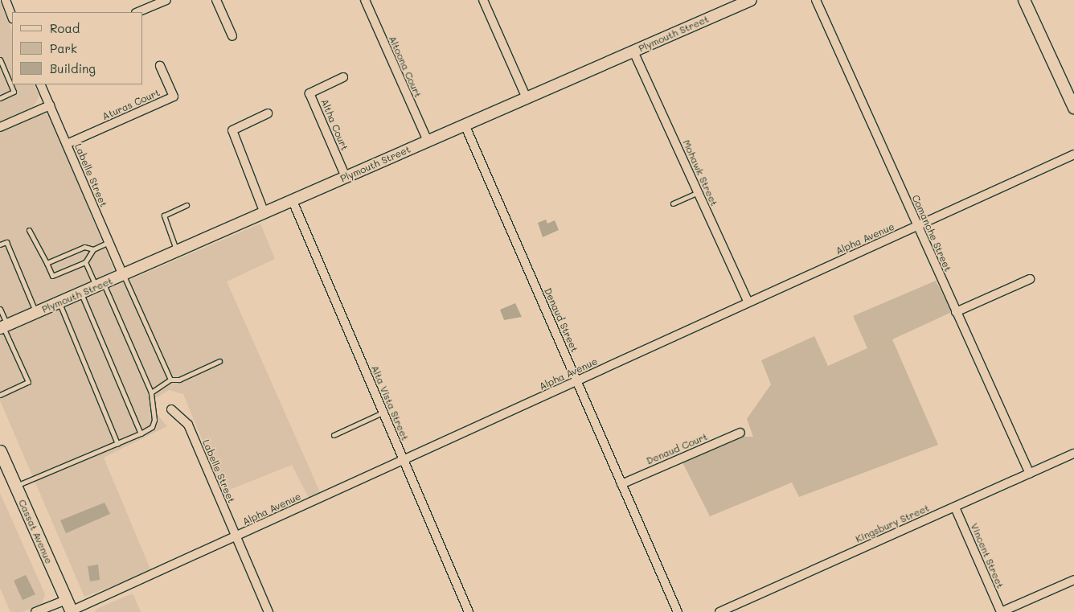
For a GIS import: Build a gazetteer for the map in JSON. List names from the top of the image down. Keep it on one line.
{"streets":{"main road":["Cassat Avenue"],"street":["Plymouth Street","Altoona Court","Aturas Court","Altha Court","Mohawk Street","Labelle Street","Comanche Street","Alpha Avenue","Denaud Street","Alta Vista Street","Denaud Court","Kingsbury Street","Vincent Street"]},"crossings":[["Plymouth Street","Altoona Court"],["Plymouth Street","Altha Court"],["Plymouth Street","Mohawk Street"],["Plymouth Street","Labelle Street"],["Plymouth Street","Denaud Street"],["Plymouth Street","Alta Vista Street"],["Aturas Court","Labelle Street"],["Mohawk Street","Alpha Avenue"],["Labelle Street","Alpha Avenue"],["Comanche Street","Alpha Avenue"],["Comanche Street","Kingsbury Street"],["Alpha Avenue","Denaud Street"],["Alpha Avenue","Alta Vista Street"],["Alpha Avenue","Cassat Avenue"],["Denaud Street","Denaud Court"],["Kingsbury Street","Vincent Street"]],"legend":["Road","Park","Building"]}
